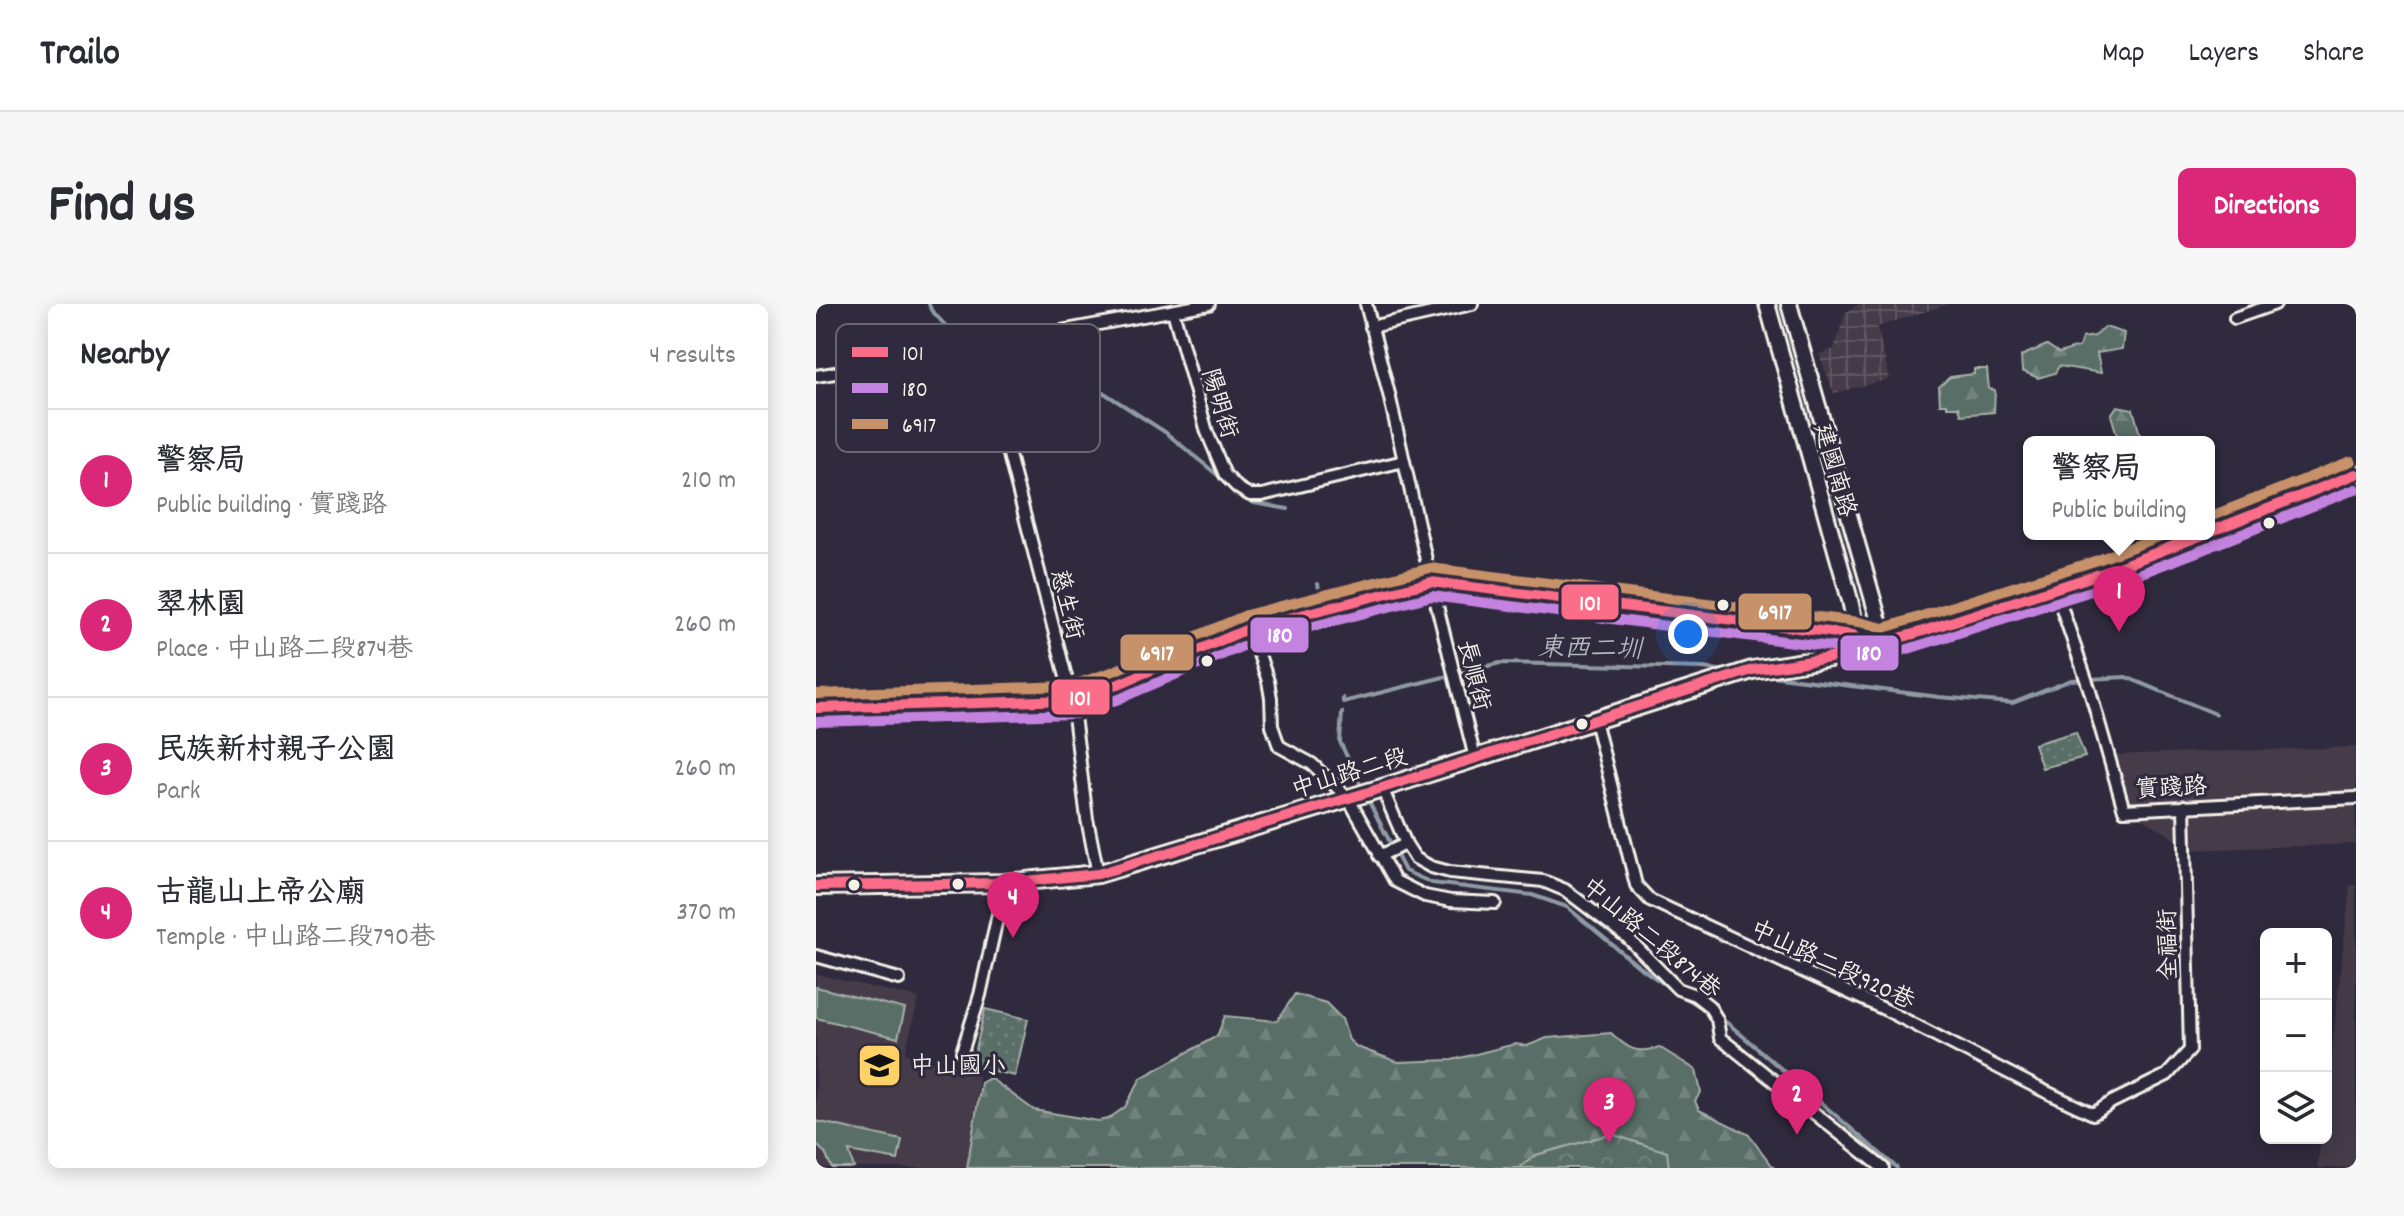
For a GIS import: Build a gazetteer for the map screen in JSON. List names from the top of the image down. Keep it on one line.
{"streets":{"main road":["中山路二段"],"street":["陽明街","建國南路","慈生街","長順街","實踐路","中山路二段874巷","全福街","中山路二段920巷"]},"crossings":[["陽明街","長順街"],["建國南路","中山路二段"],["慈生街","中山路二段"],["長順街","中山路二段"],["中山路二段","實踐路"],["中山路二段","中山路二段874巷"],["中山路二段","中山路二段920巷"],["實踐路","全福街"],["全福街","中山路二段920巷"]],"water":["東西二圳"],"places":{"school or university":["中山國小"]},"lines":["transit line 6917","transit line 101","transit line 180"],"legend":["101","180","6917"],"page":{"header":"Trailo","nav":["Map","Layers","Share"],"title":"Find us","buttons":"Directions","heading":["Nearby","4 results"],"list":[{"mark":"1","name":"警察局","note":"Public building · 實踐路","value":"210 m"},{"mark":"2","name":"翠林園","note":"Place · 中山路二段874巷","value":"260 m"},{"mark":"3","name":"民族新村親子公園","note":"Park","value":"260 m"},{"mark":"4","name":"古龍山上帝公廟","note":"Temple · 中山路二段790巷","value":"370 m"}],"popup":["警察局","Public building"],"pins":["1","4","2","3"],"map_buttons":["+","−"]}}
